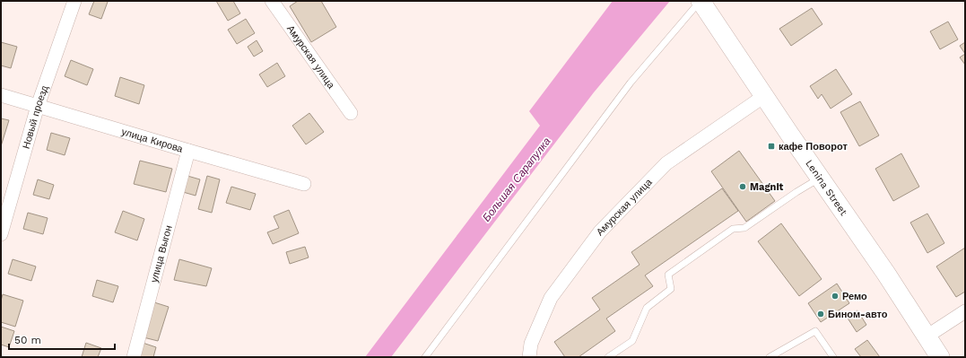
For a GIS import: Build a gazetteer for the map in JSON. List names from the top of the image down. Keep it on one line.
{"streets":{"main road":["Lenina Street"],"street":["Амурская улица","Новый проезд","улица Кирова","улица Выгон"]},"crossings":[["Амурская улица","Lenina Street"],["Новый проезд","улица Кирова"],["улица Кирова","улица Выгон"]],"water":["Большая Сарапулка"],"places":{"transit":["кафе Поворот"],"other":["Magnit","Ремо","Бином-авто"]},"scale_bar":"50 m"}
